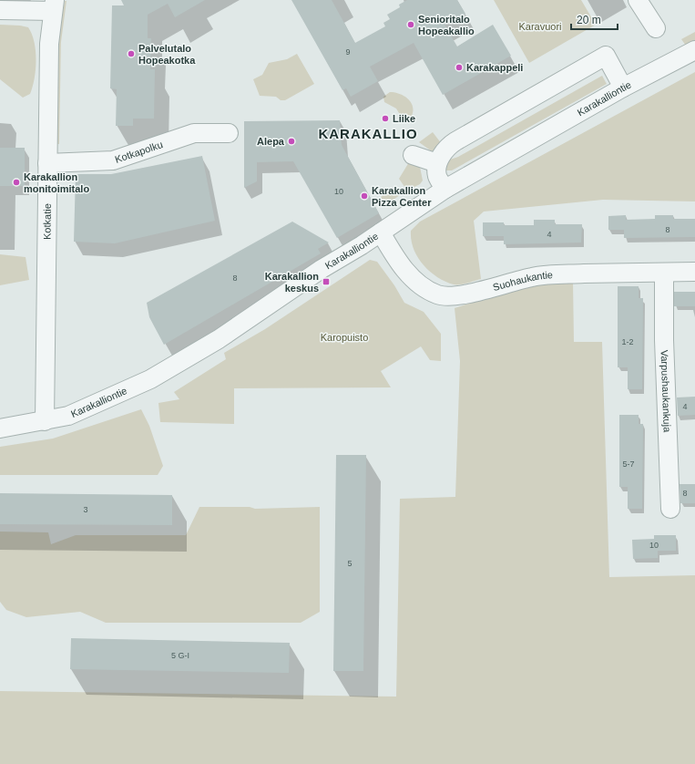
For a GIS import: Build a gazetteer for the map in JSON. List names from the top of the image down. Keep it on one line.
{"streets":{"street":["Karakalliontie","Kotkapolku","Kotkatie","Suohaukantie","Varpushaukankuja"]},"crossings":[["Karakalliontie","Kotkatie"],["Karakalliontie","Suohaukantie"],["Kotkapolku","Kotkatie"],["Suohaukantie","Varpushaukankuja"]],"districts":["KARAKALLIO"],"parks":["Karavuori","Karopuisto"],"places":{"other":["Senioritalo Hopeakallio","Palvelutalo Hopeakotka","Karakappeli","Liike","Alepa","Karakallion monitoimitalo","Karakallion Pizza Center"],"transit":["Karakallion keskus"]},"house_numbers":["9","10","8","4","8","1-2","4","5-7","8","3","10","5","5 G-I"],"scale_bar":"20 m"}
